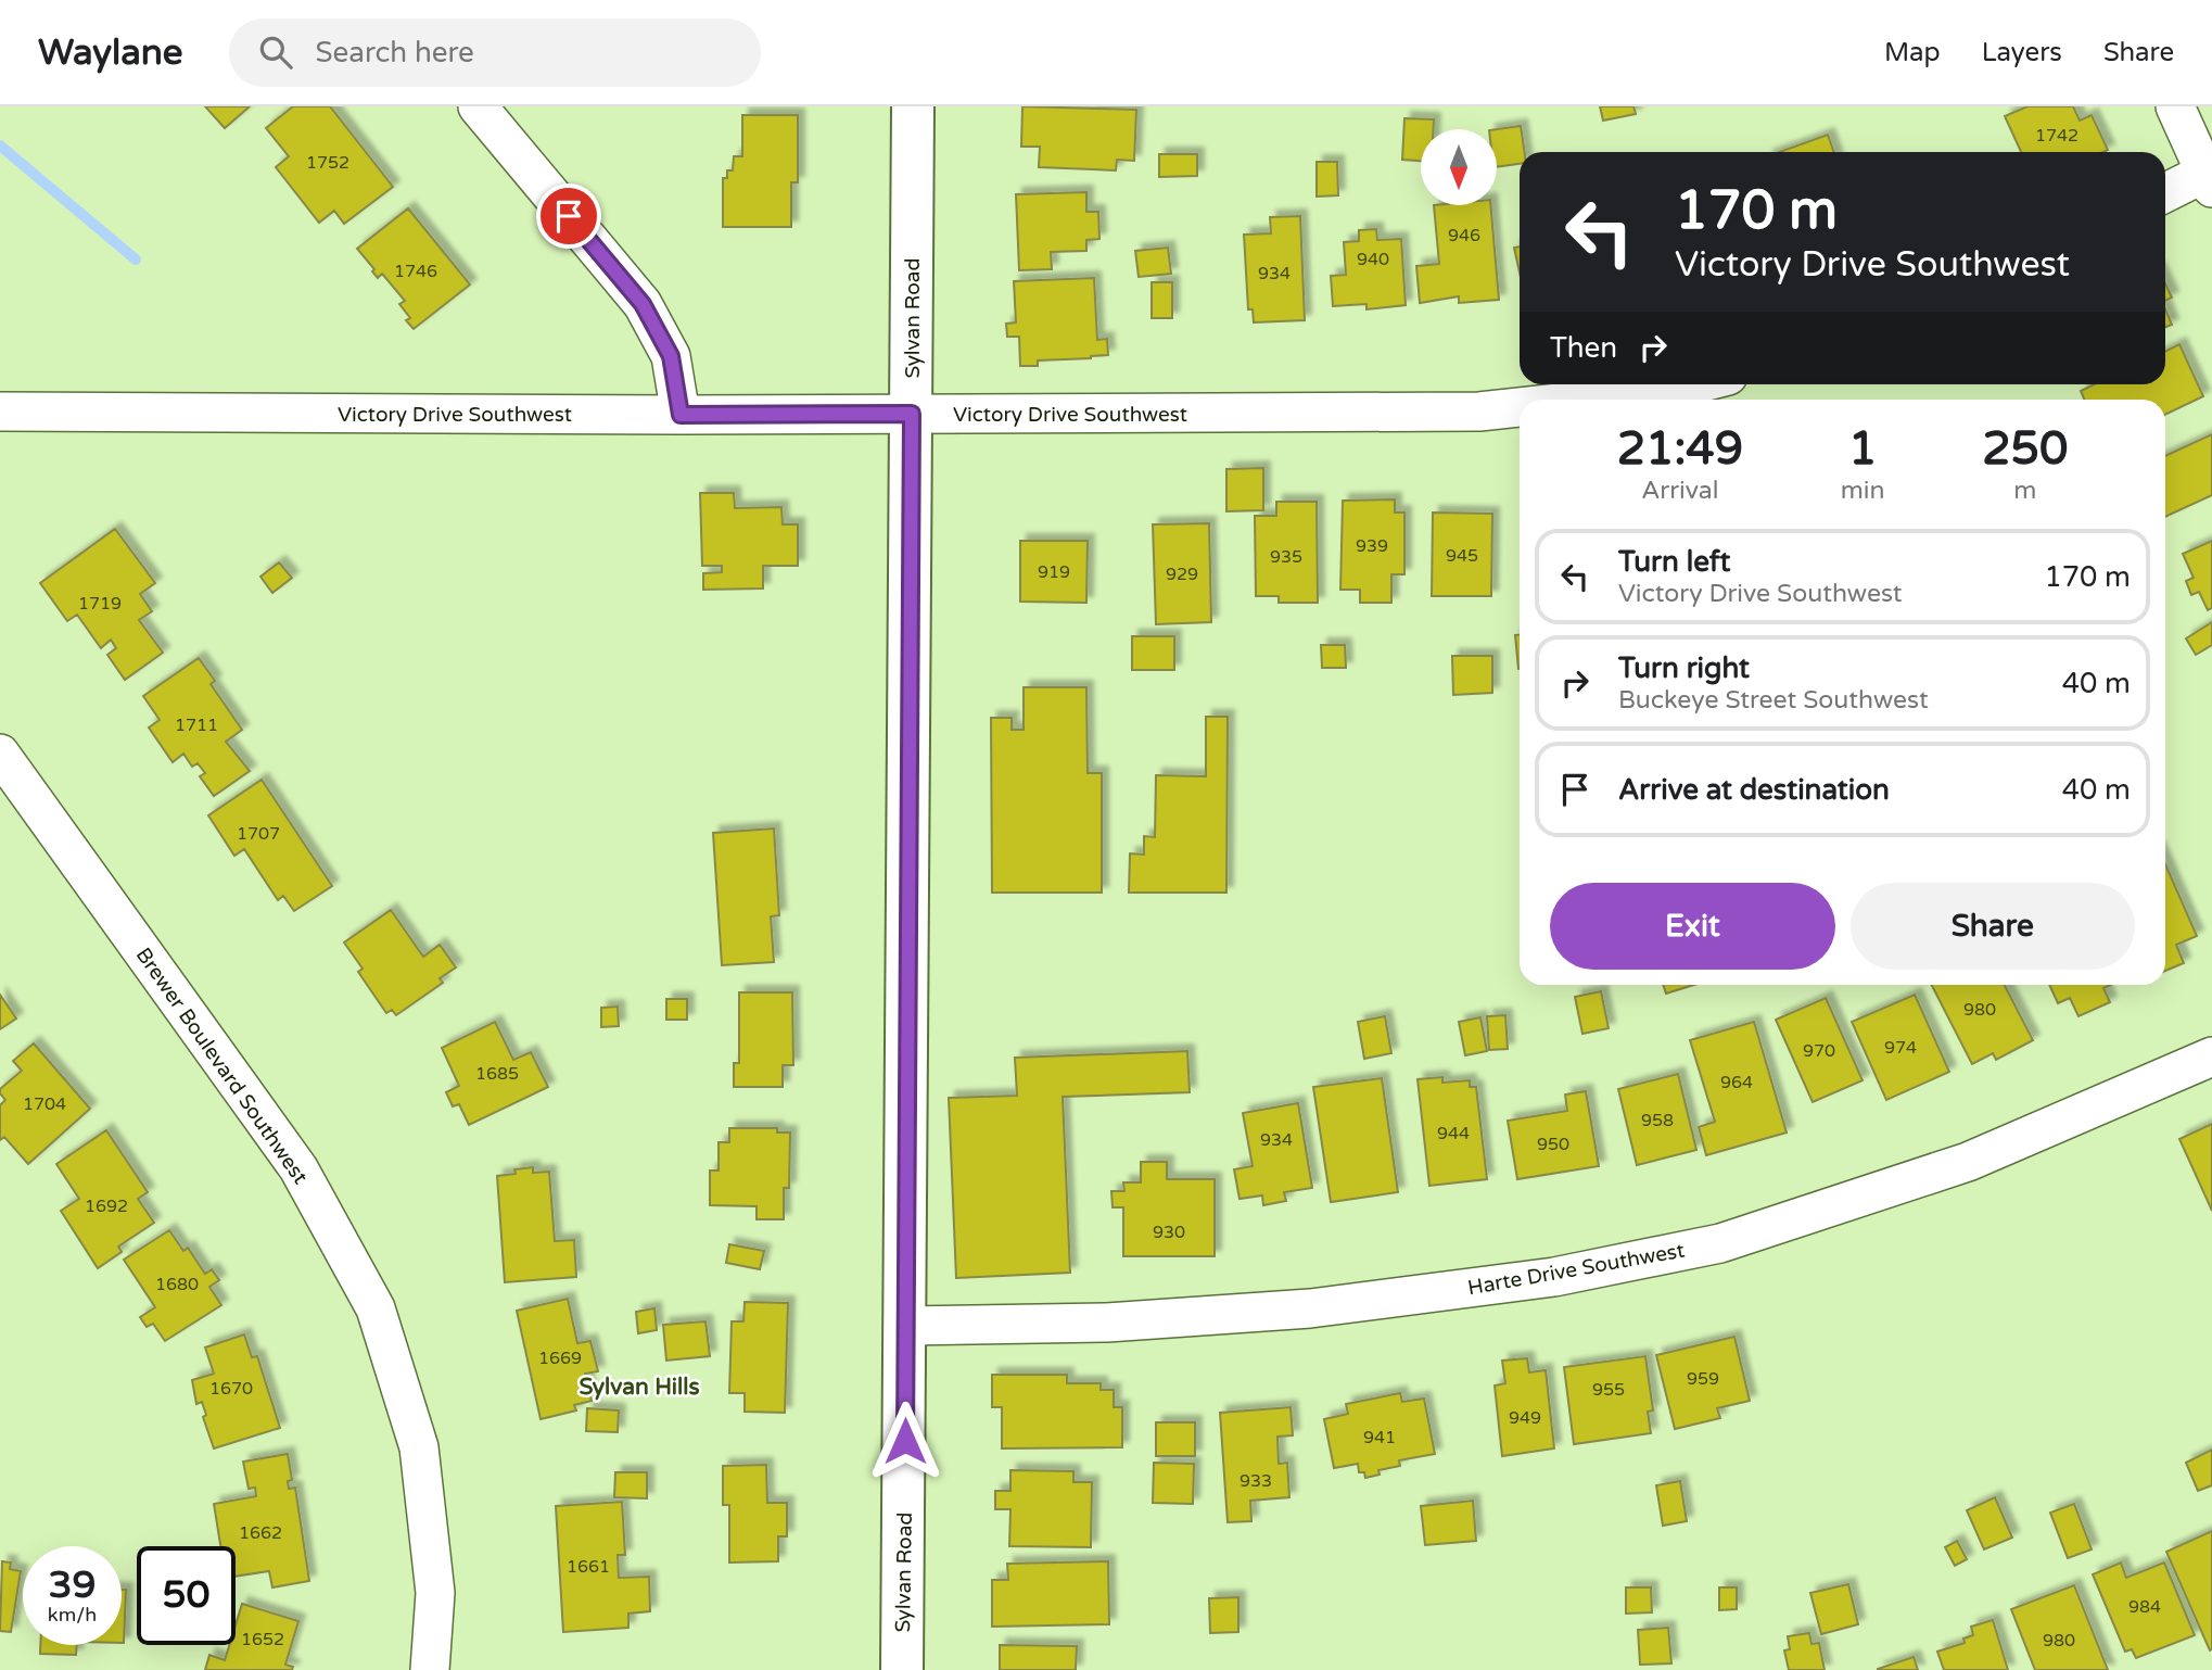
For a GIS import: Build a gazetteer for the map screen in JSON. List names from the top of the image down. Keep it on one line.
{"streets":{"main road":["Sylvan Road"],"street":["Victory Drive Southwest","Brewer Boulevard Southwest","Harte Drive Southwest"]},"crossings":[["Sylvan Road","Victory Drive Southwest"],["Sylvan Road","Harte Drive Southwest"]],"districts":["Sylvan Hills"],"house_numbers":["1742","1752","946","940","1746","934","939","945","935","919","929","1719","1711","1707","980","974","970","1685","964","1704","958","944","934","950","1692","930","1680","1669","959","1670","955","949","941","933","1662","1661","984","1652","980"],"north":"bottom","page":{"header":"Waylane","search":"Search here","nav":["Map","Layers","Share"],"turn":["170 m","Victory Drive Southwest"],"then":"Then","eta":["21:49","Arrival","1","min","250","m"],"list":[{"name":"Turn left","note":"Victory Drive Southwest","value":"170 m"},{"name":"Turn right","note":"Buckeye Street Southwest","value":"40 m"},{"name":"Arrive at destination","value":"40 m"}],"buttons":["Exit","Share"],"speed":"39 km/h","limit":"50"}}
